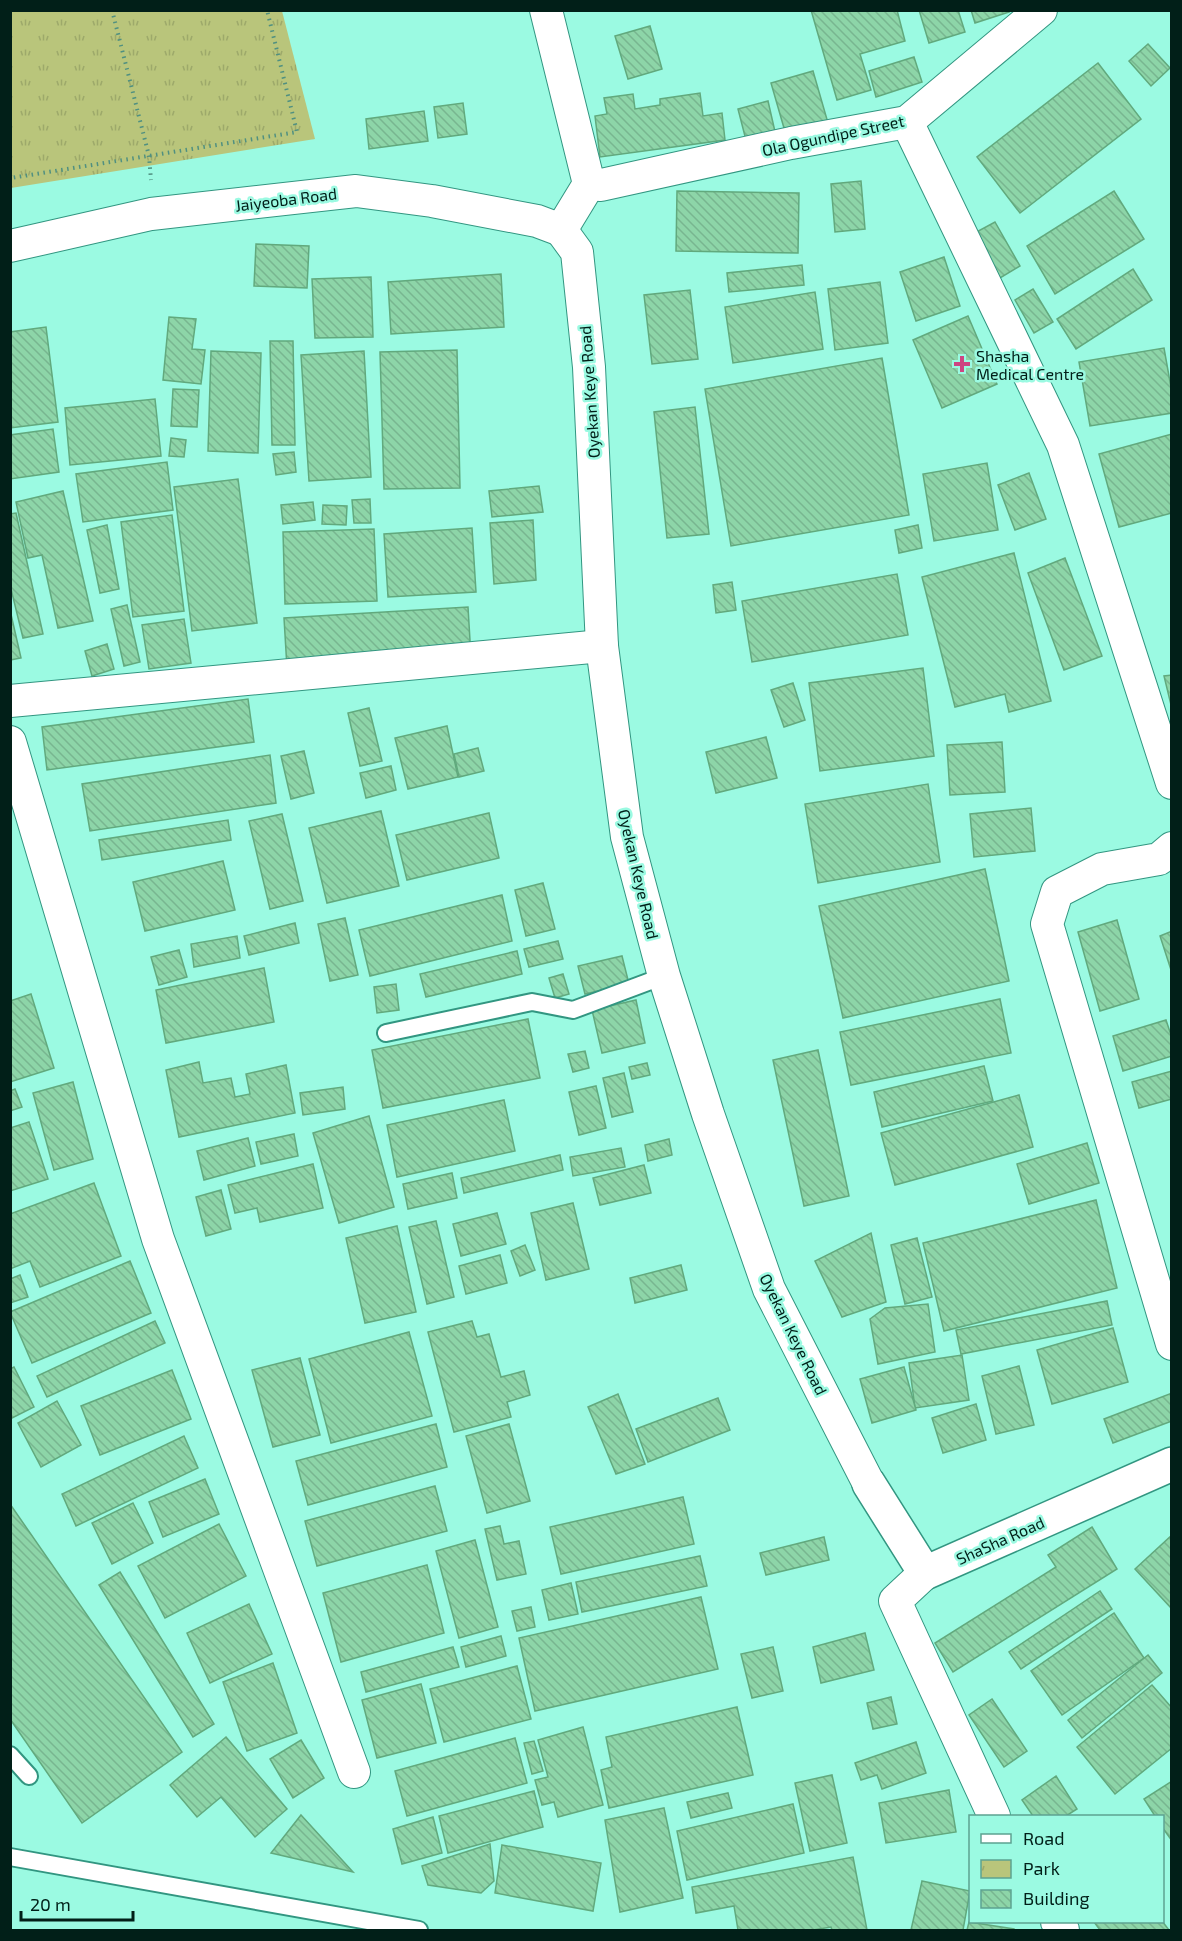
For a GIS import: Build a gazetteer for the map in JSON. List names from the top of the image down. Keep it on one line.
{"streets":{"street":["Ola Ogundipe Street","Jaiyeoba Road","Oyekan Keye Road","ShaSha Road"]},"crossings":[["Jaiyeoba Road","Oyekan Keye Road"]],"places":{"health":["Shasha Medical Centre"]},"legend":["Road","Park","Building"],"scale_bar":"20 m"}
